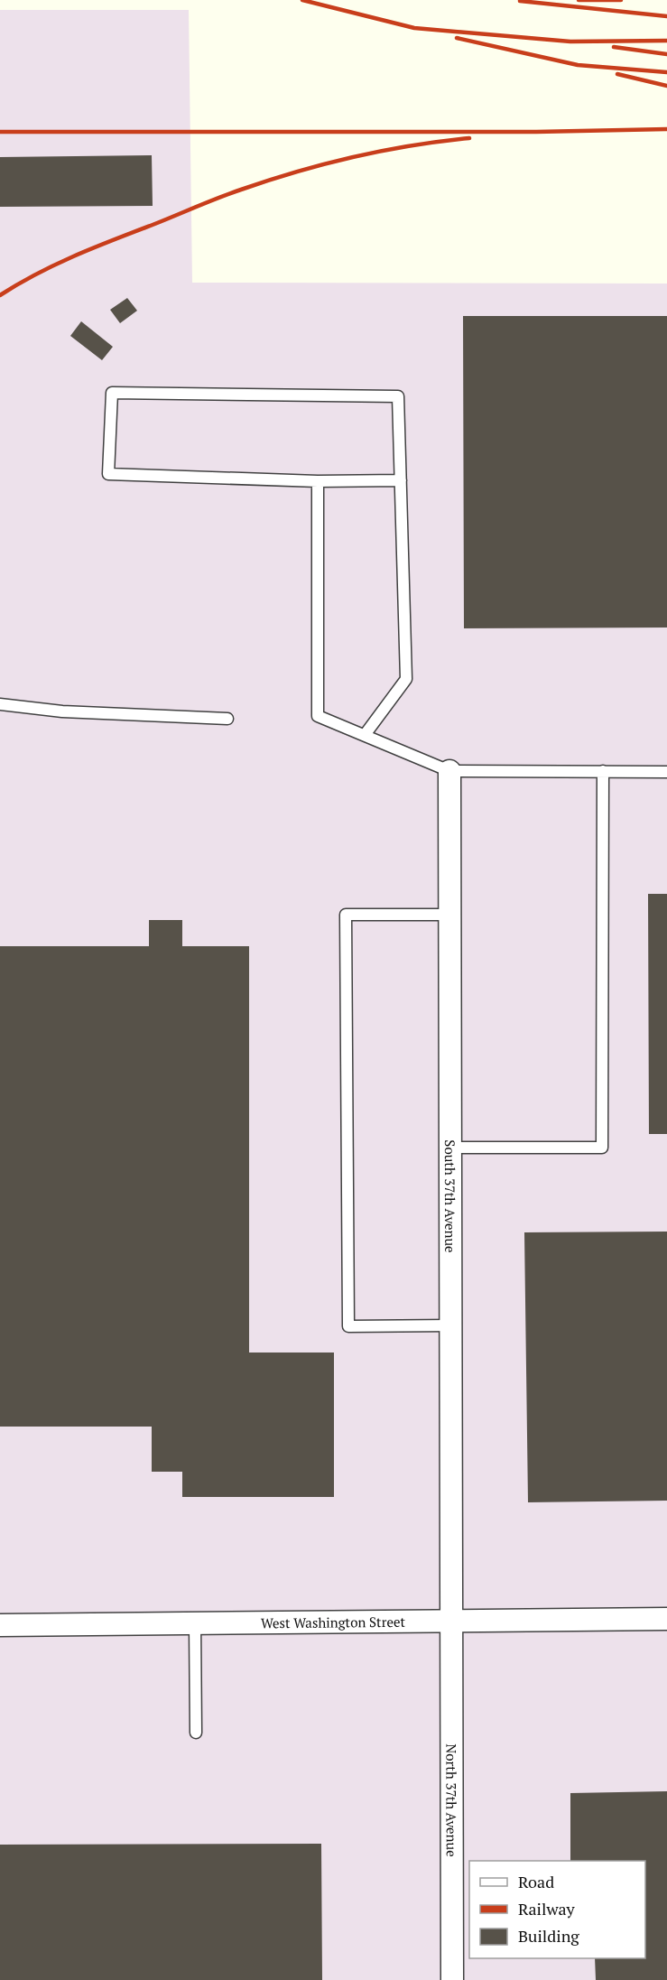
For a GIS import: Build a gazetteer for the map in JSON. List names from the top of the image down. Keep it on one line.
{"streets":{"street":["South 37th Avenue","West Washington Street","North 37th Avenue"]},"crossings":[["South 37th Avenue","West Washington Street"],["South 37th Avenue","North 37th Avenue"],["West Washington Street","North 37th Avenue"]],"legend":["Road","Railway","Building"]}
